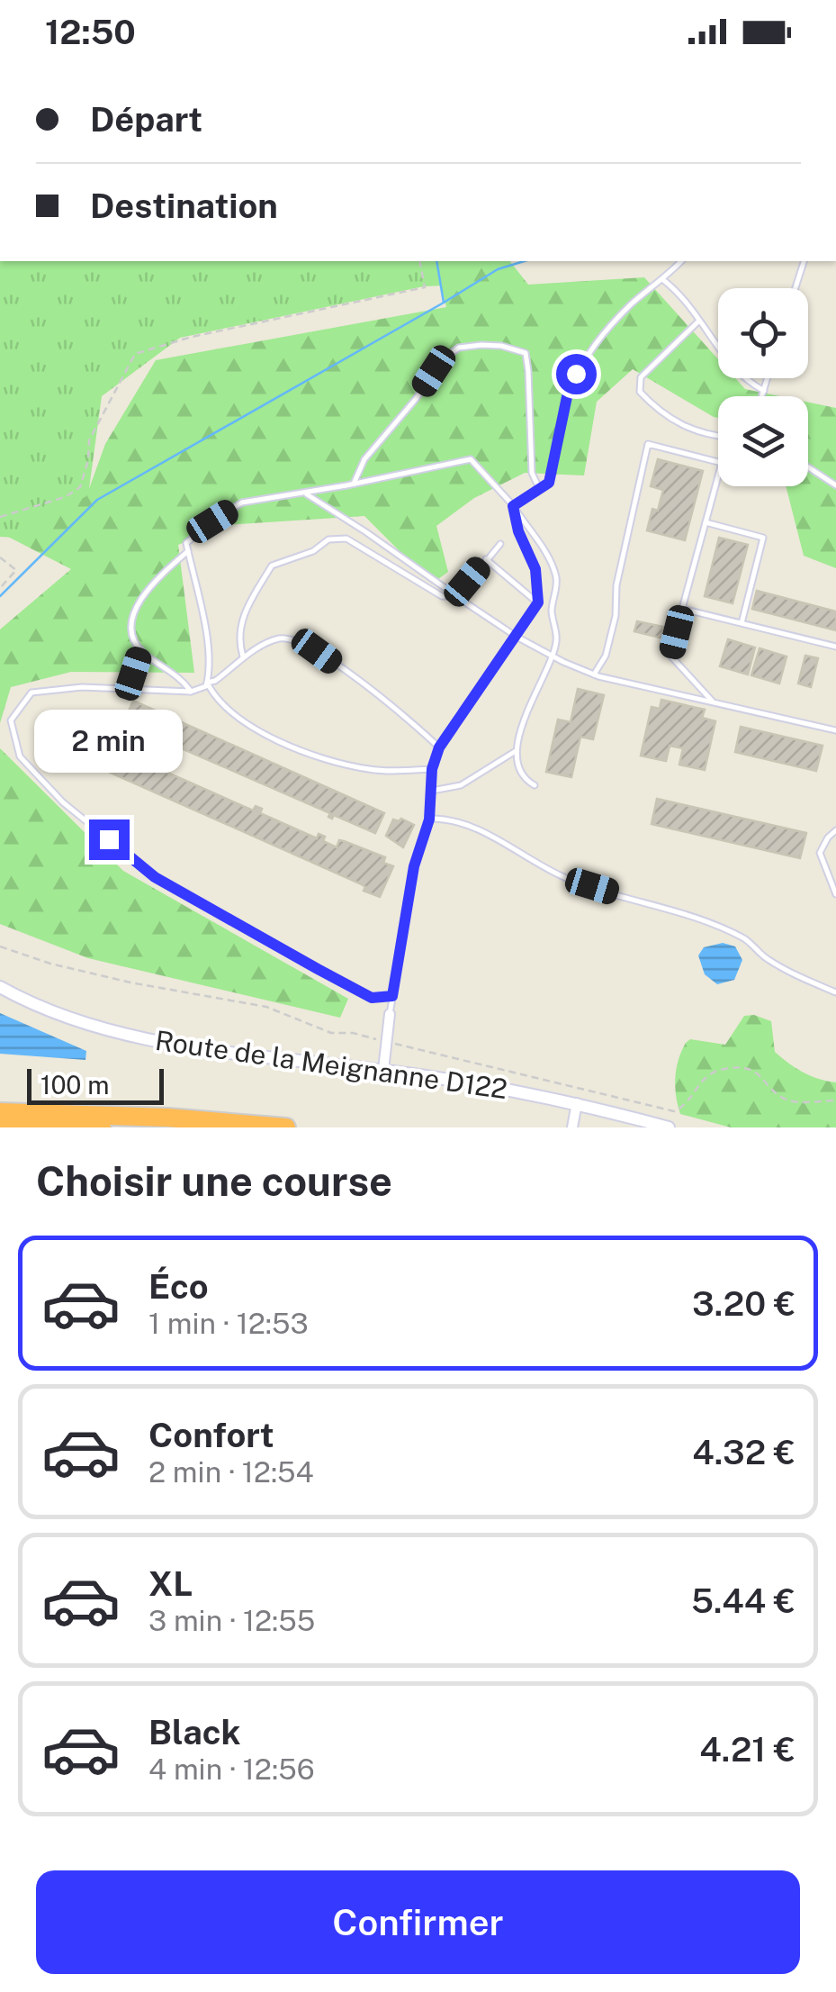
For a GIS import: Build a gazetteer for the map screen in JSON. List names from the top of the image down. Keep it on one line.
{"streets":{"street":["Route de la Meignanne D122"]},"scale_bar":"100 m","page":{"status":"12:50","banner":["Départ","Destination"],"bubble":"2 min","scale":"100 m","heading":"Choisir une course","list":[{"name":"Éco","note":"1 min · 12:53","value":"3.20 €"},{"name":"Confort","note":"2 min · 12:54","value":"4.32 €"},{"name":"XL","note":"3 min · 12:55","value":"5.44 €"},{"name":"Black","note":"4 min · 12:56","value":"4.21 €"}],"buttons":"Confirmer"}}
